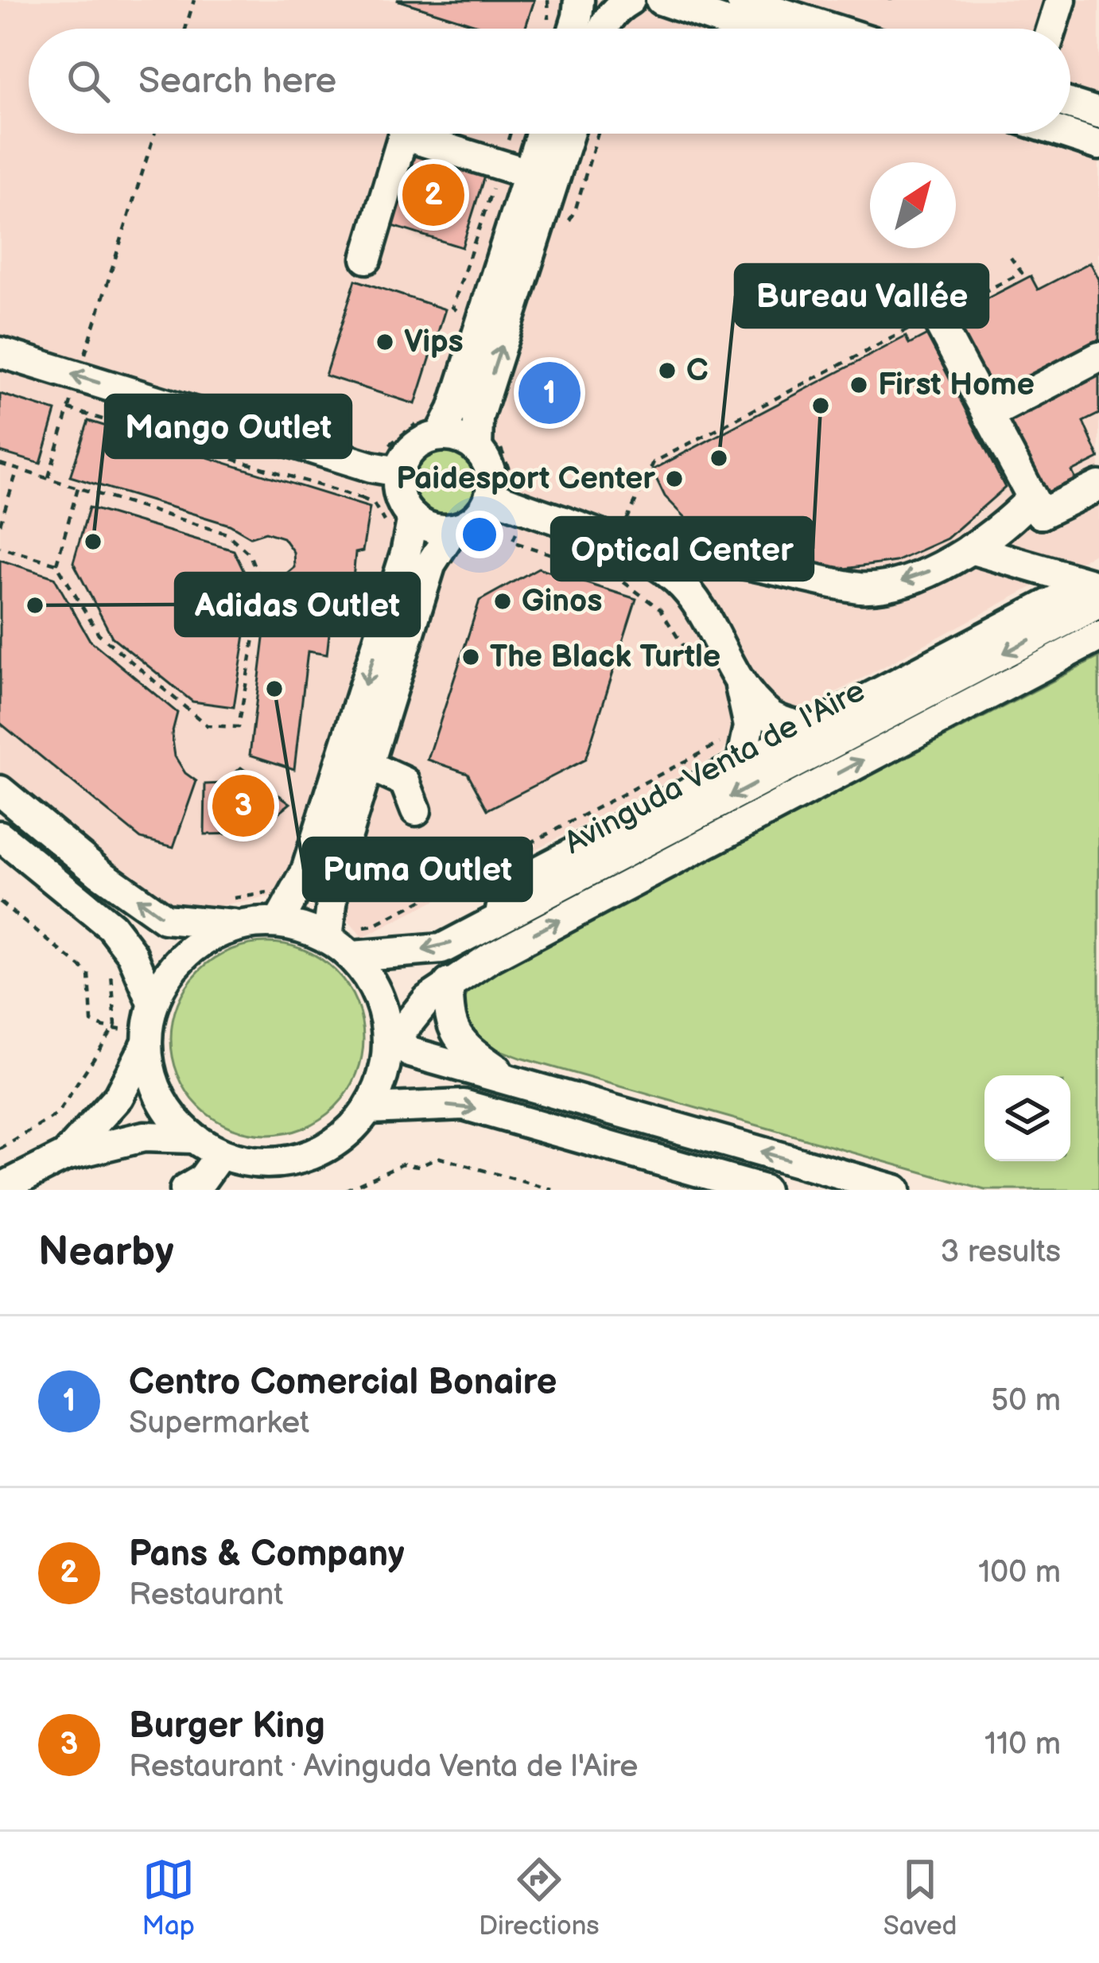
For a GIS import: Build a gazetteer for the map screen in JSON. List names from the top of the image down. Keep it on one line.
{"streets":{"street":["Avinguda Venta de l'Aire"]},"places":["Vips","C","First Home","Optical Center","Bureau Vallée","Paidesport Center","Mango Outlet","Ginos","Adidas Outlet","The Black Turtle","Puma Outlet"],"north":"top right","page":{"search":"Search here","pins":["2","1","3"],"heading":["Nearby","3 results"],"list":[{"mark":"1","name":"Centro Comercial Bonaire","note":"Supermarket","value":"50 m"},{"mark":"2","name":"Pans & Company","note":"Restaurant","value":"100 m"},{"mark":"3","name":"Burger King","note":"Restaurant · Avinguda Venta de l'Aire","value":"110 m"}],"nav":["Map","Directions","Saved"]}}
